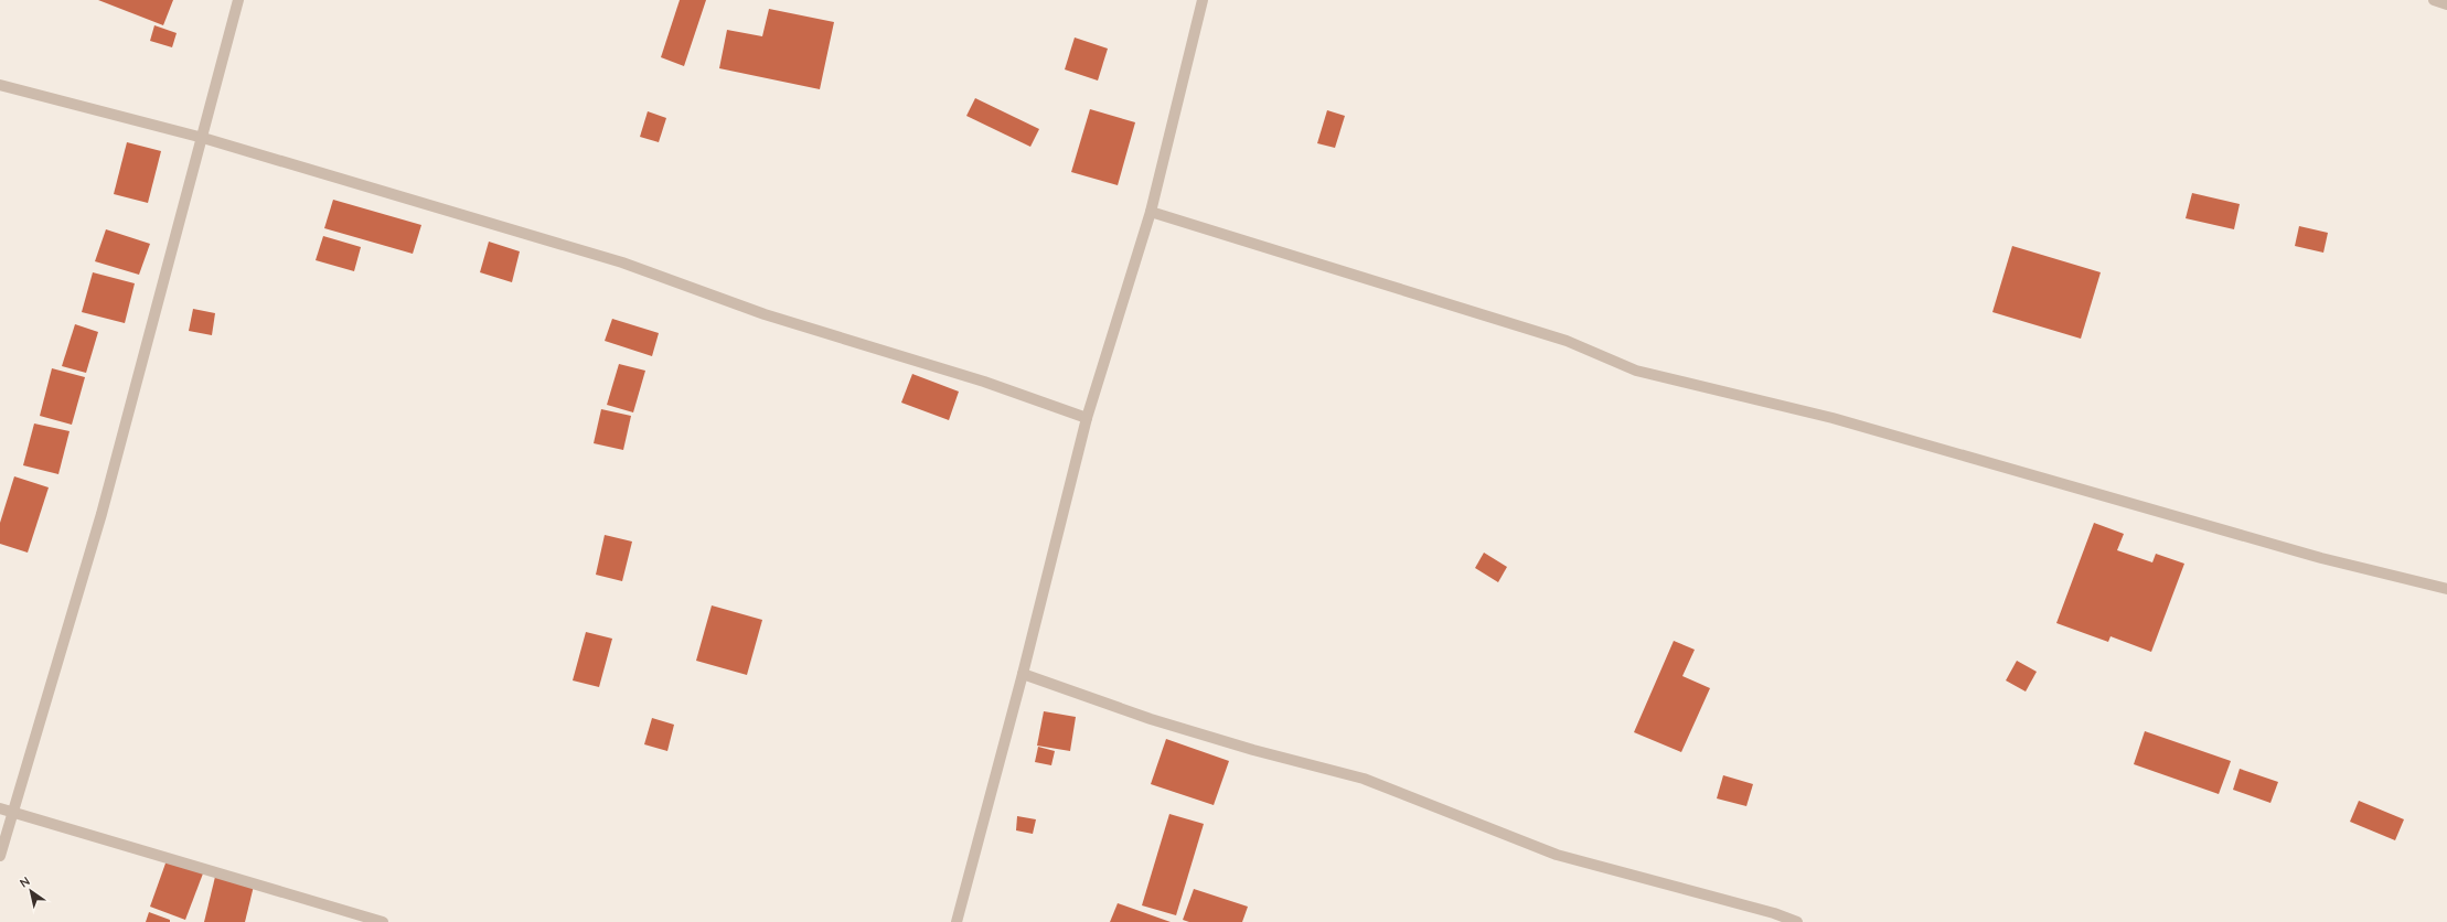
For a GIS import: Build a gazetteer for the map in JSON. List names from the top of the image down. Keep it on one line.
{"north":"top left"}
